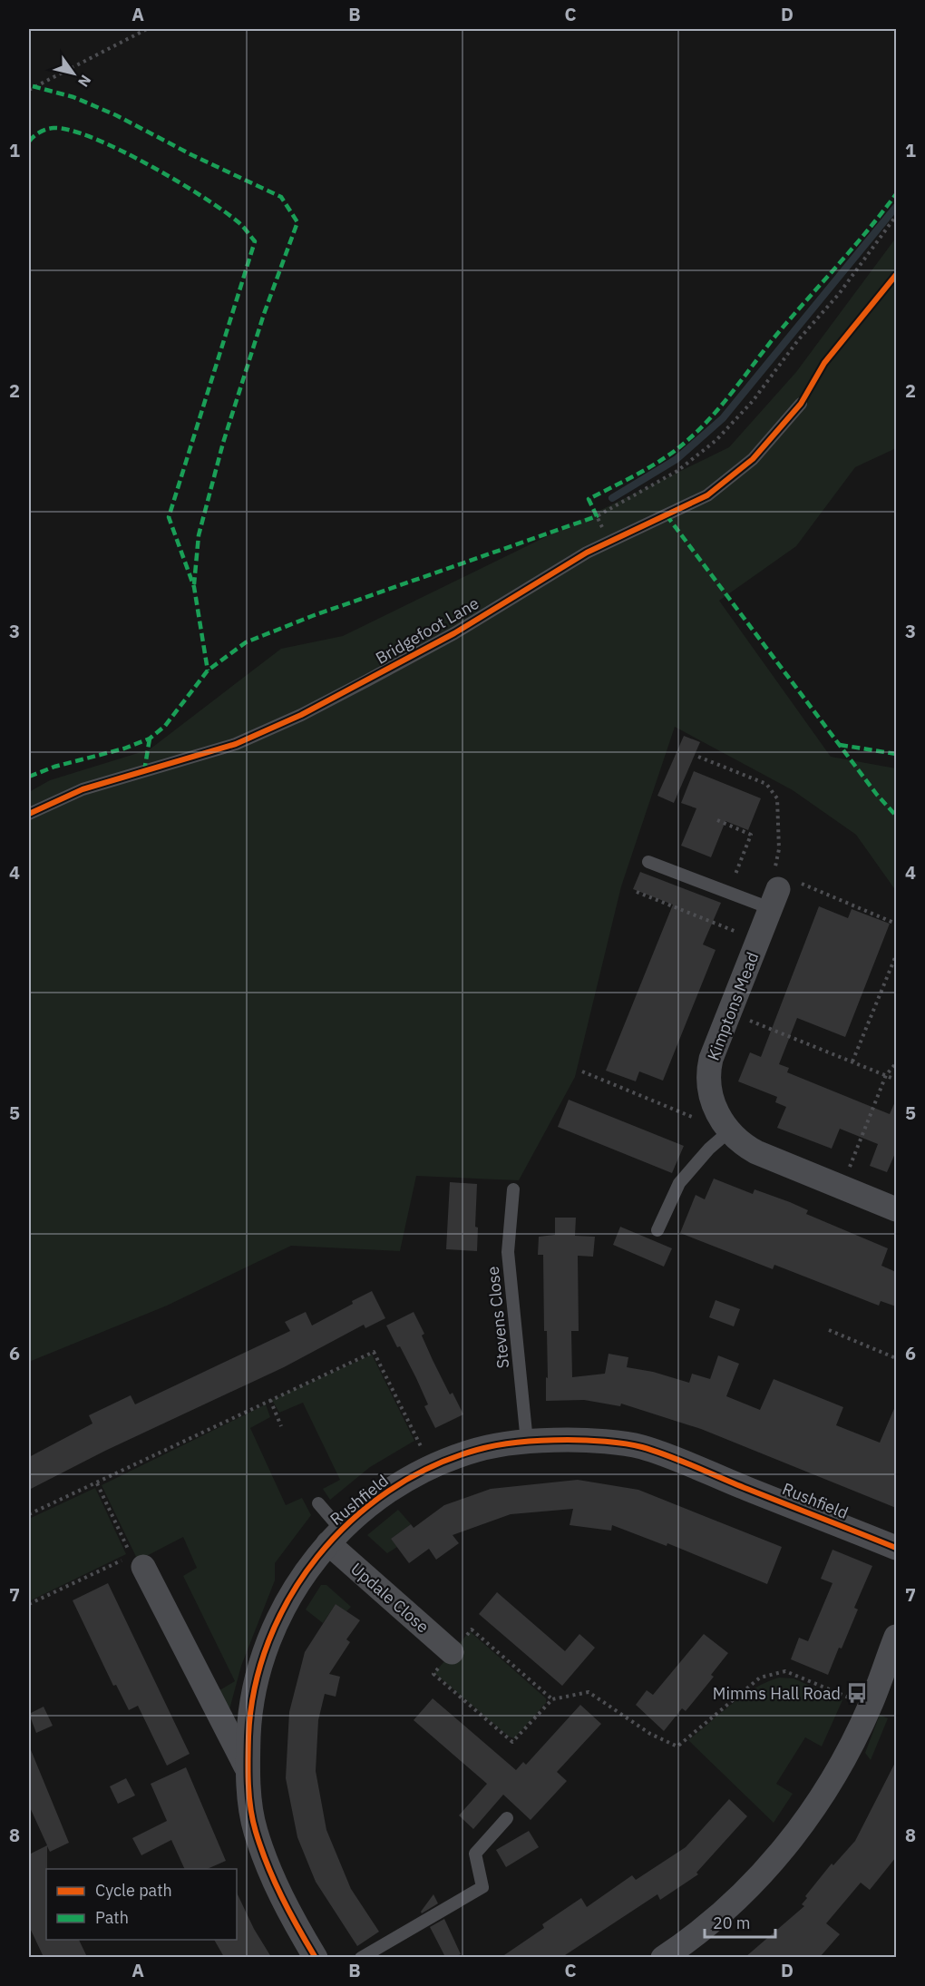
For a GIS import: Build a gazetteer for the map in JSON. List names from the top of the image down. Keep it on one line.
{"streets":{"street":["Kimptons Mead","Rushfield","Updale Close"],"lane":["Bridgefoot Lane","Stevens Close"]},"crossings":[["Stevens Close","Rushfield"],["Rushfield","Updale Close"]],"places":{"bus stop":["Mimms Hall Road"]},"legend":["Cycle path","Path"],"scale_bar":"20 m","north":"bottom right","grid":{"columns":["A","B","C","D"],"rows":["1","2","3","4","5","6","7","8"]}}
